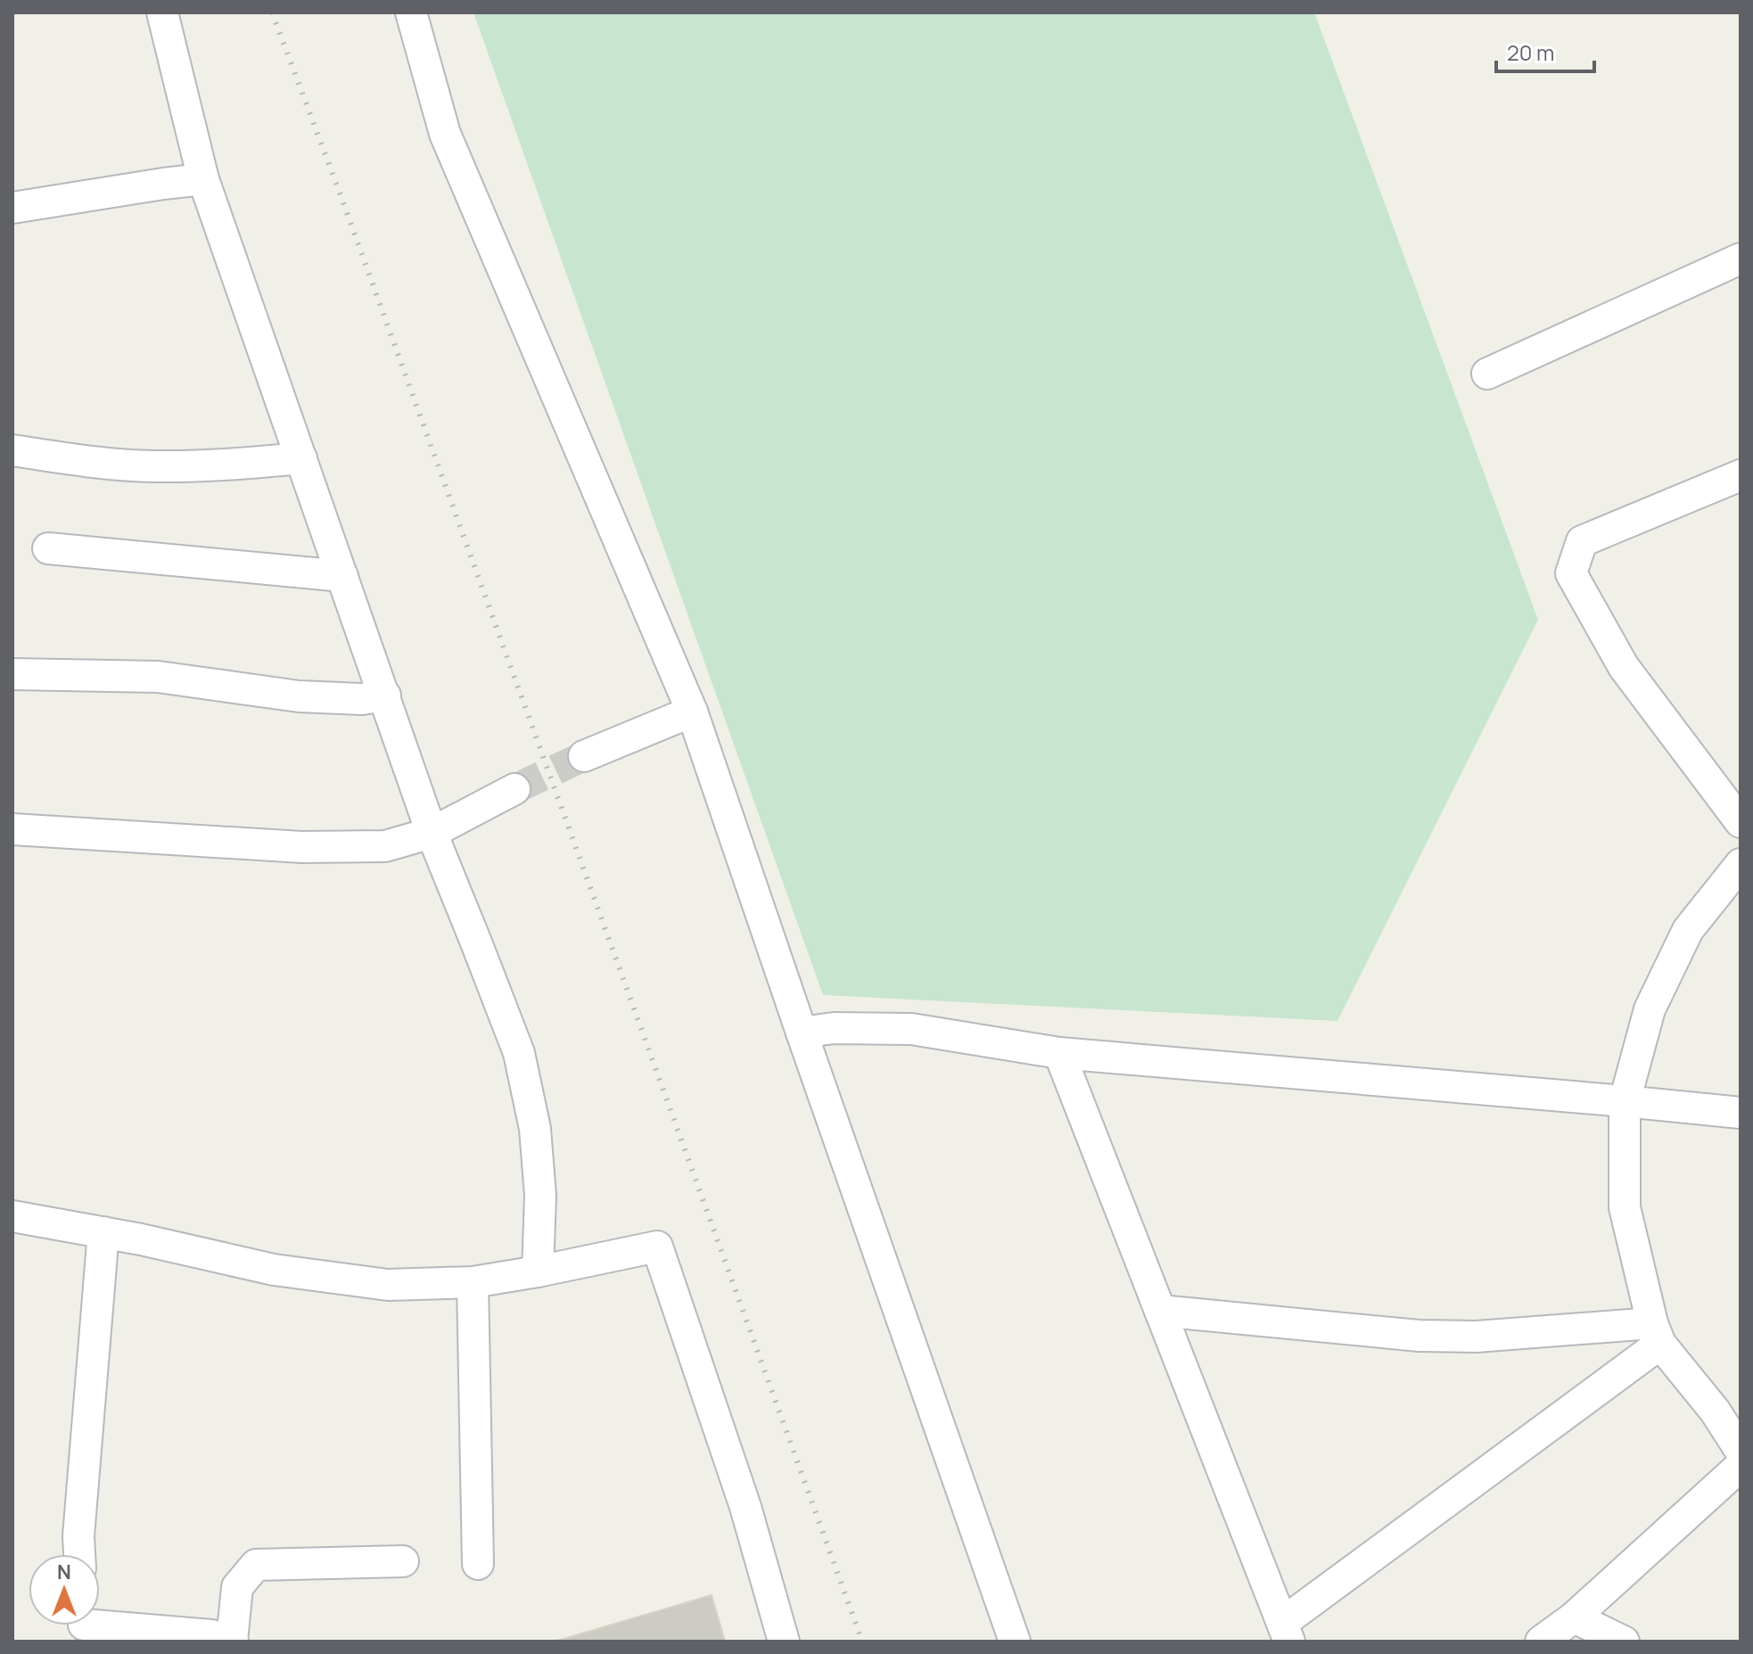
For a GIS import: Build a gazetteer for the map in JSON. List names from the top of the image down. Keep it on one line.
{"scale_bar":"20 m","north":"top"}
